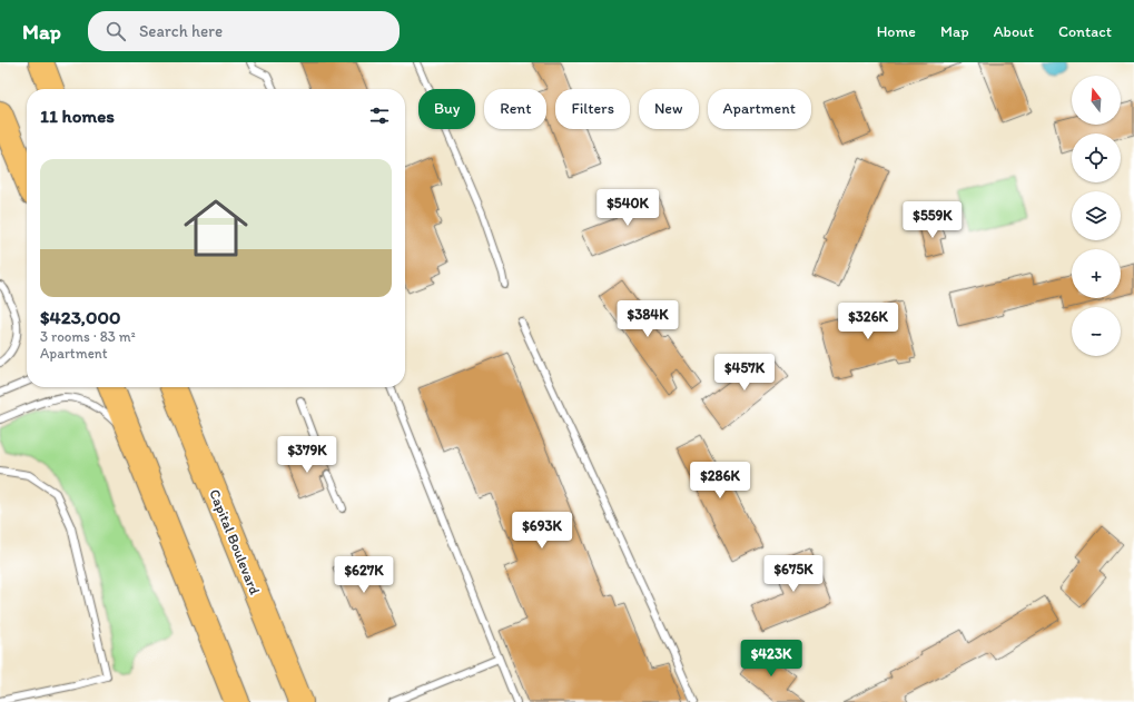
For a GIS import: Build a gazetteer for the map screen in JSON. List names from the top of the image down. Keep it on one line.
{"streets":{"highway":["Capital Boulevard"]},"north":"top","page":{"header":"Map","search":"Search here","nav":["Home","Map","About","Contact"],"map_buttons":["+","−"],"chip":["Buy","Rent","Filters","New","Apartment"],"heading":"11 homes","list":[{"name":"$423,000","note":"3 rooms · 83 m² · Apartment"}],"price":["$540K","$559K","$384K","$326K","$457K","$379K","$286K","$693K","$675K","$627K","$423K"]}}
